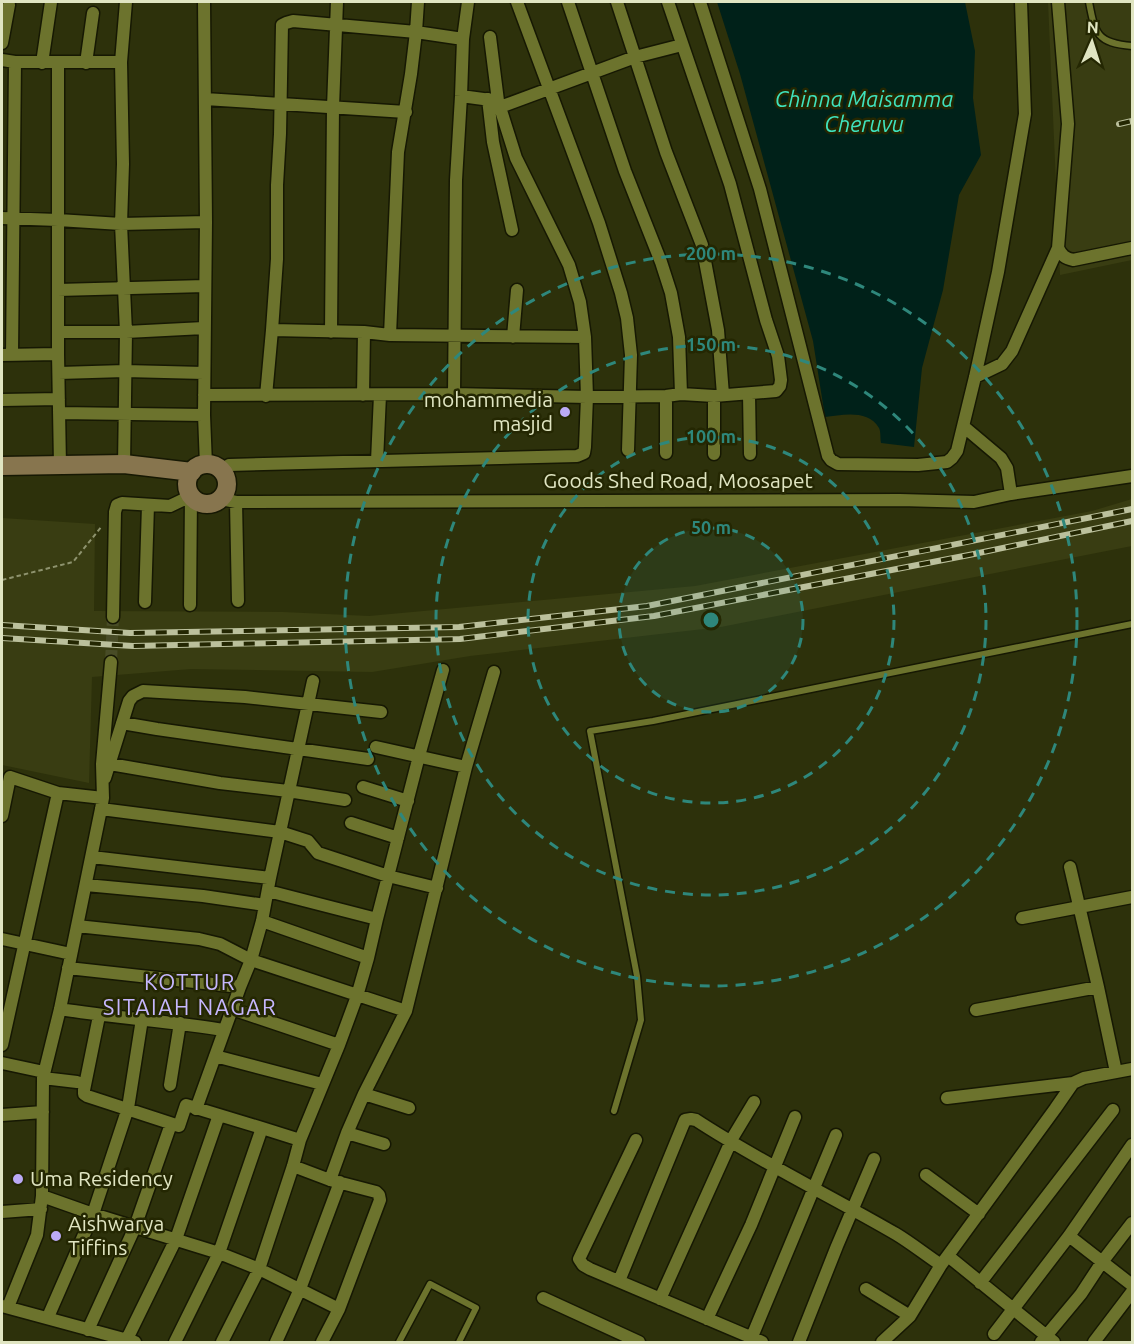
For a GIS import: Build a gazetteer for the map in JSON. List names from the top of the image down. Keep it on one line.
{"streets":{"street":["Goods Shed Road, Moosapet"]},"districts":["KOTTUR SITAIAH NAGAR"],"water":["Chinna Maisamma Cheruvu"],"places":["mohammedia masjid","Uma Residency","Aishwarya Tiffins"],"north":"top","rings":["200 m","150 m","100 m","50 m"]}
